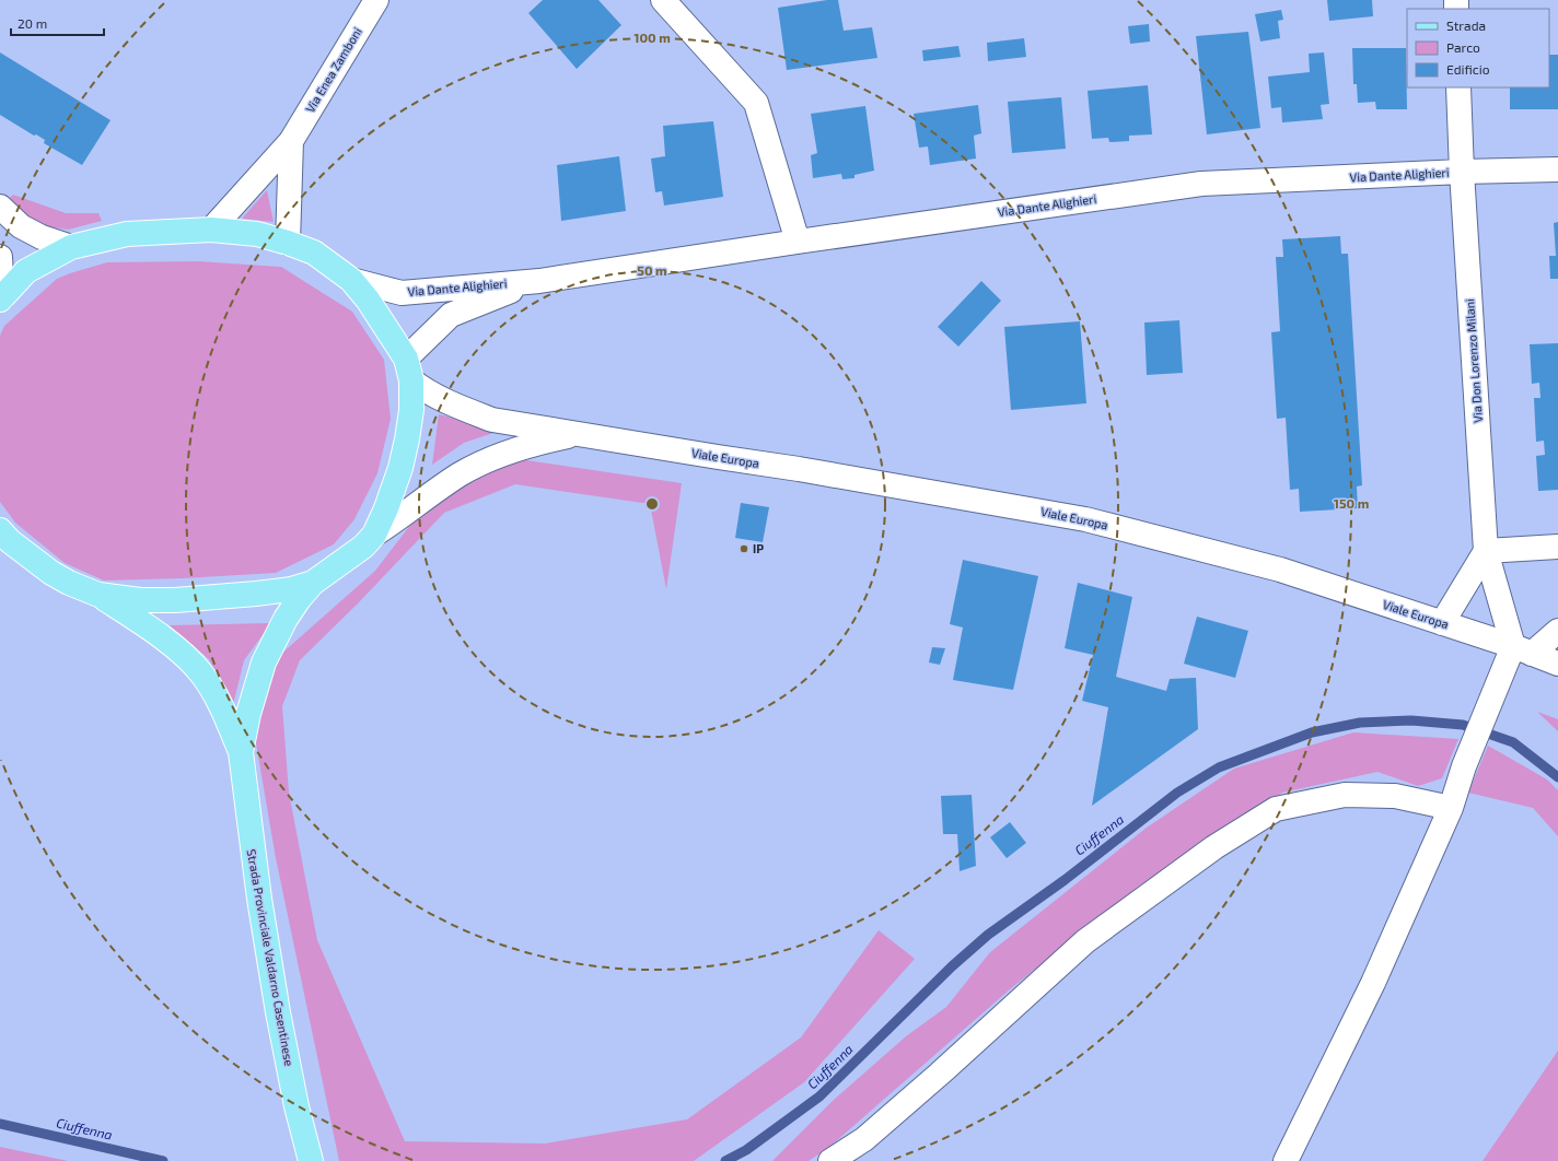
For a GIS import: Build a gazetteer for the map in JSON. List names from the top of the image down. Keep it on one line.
{"streets":{"main road":["Strada Provinciale Valdarno Casentinese"],"street":["Via Enea Zamboni","Via Dante Alighieri","Via Don Lorenzo Milani","Viale Europa"]},"crossings":[["Via Dante Alighieri","Via Don Lorenzo Milani"],["Via Dante Alighieri","Viale Europa"],["Via Don Lorenzo Milani","Viale Europa"]],"water":["Ciuffenna"],"places":["IP"],"legend":["Strada","Parco","Edificio"],"scale_bar":"20 m","rings":["100 m","50 m","150 m"]}
